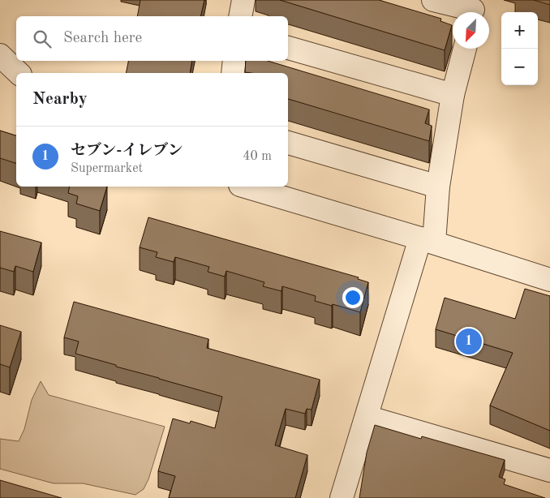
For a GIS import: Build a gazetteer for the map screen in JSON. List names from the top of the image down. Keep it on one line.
{"north":"bottom left","page":{"map_buttons":["+","−"],"search":"Search here","heading":"Nearby","list":[{"mark":"1","name":"セブン-イレブン","note":"Supermarket","value":"40 m"}],"pins":"1"}}
